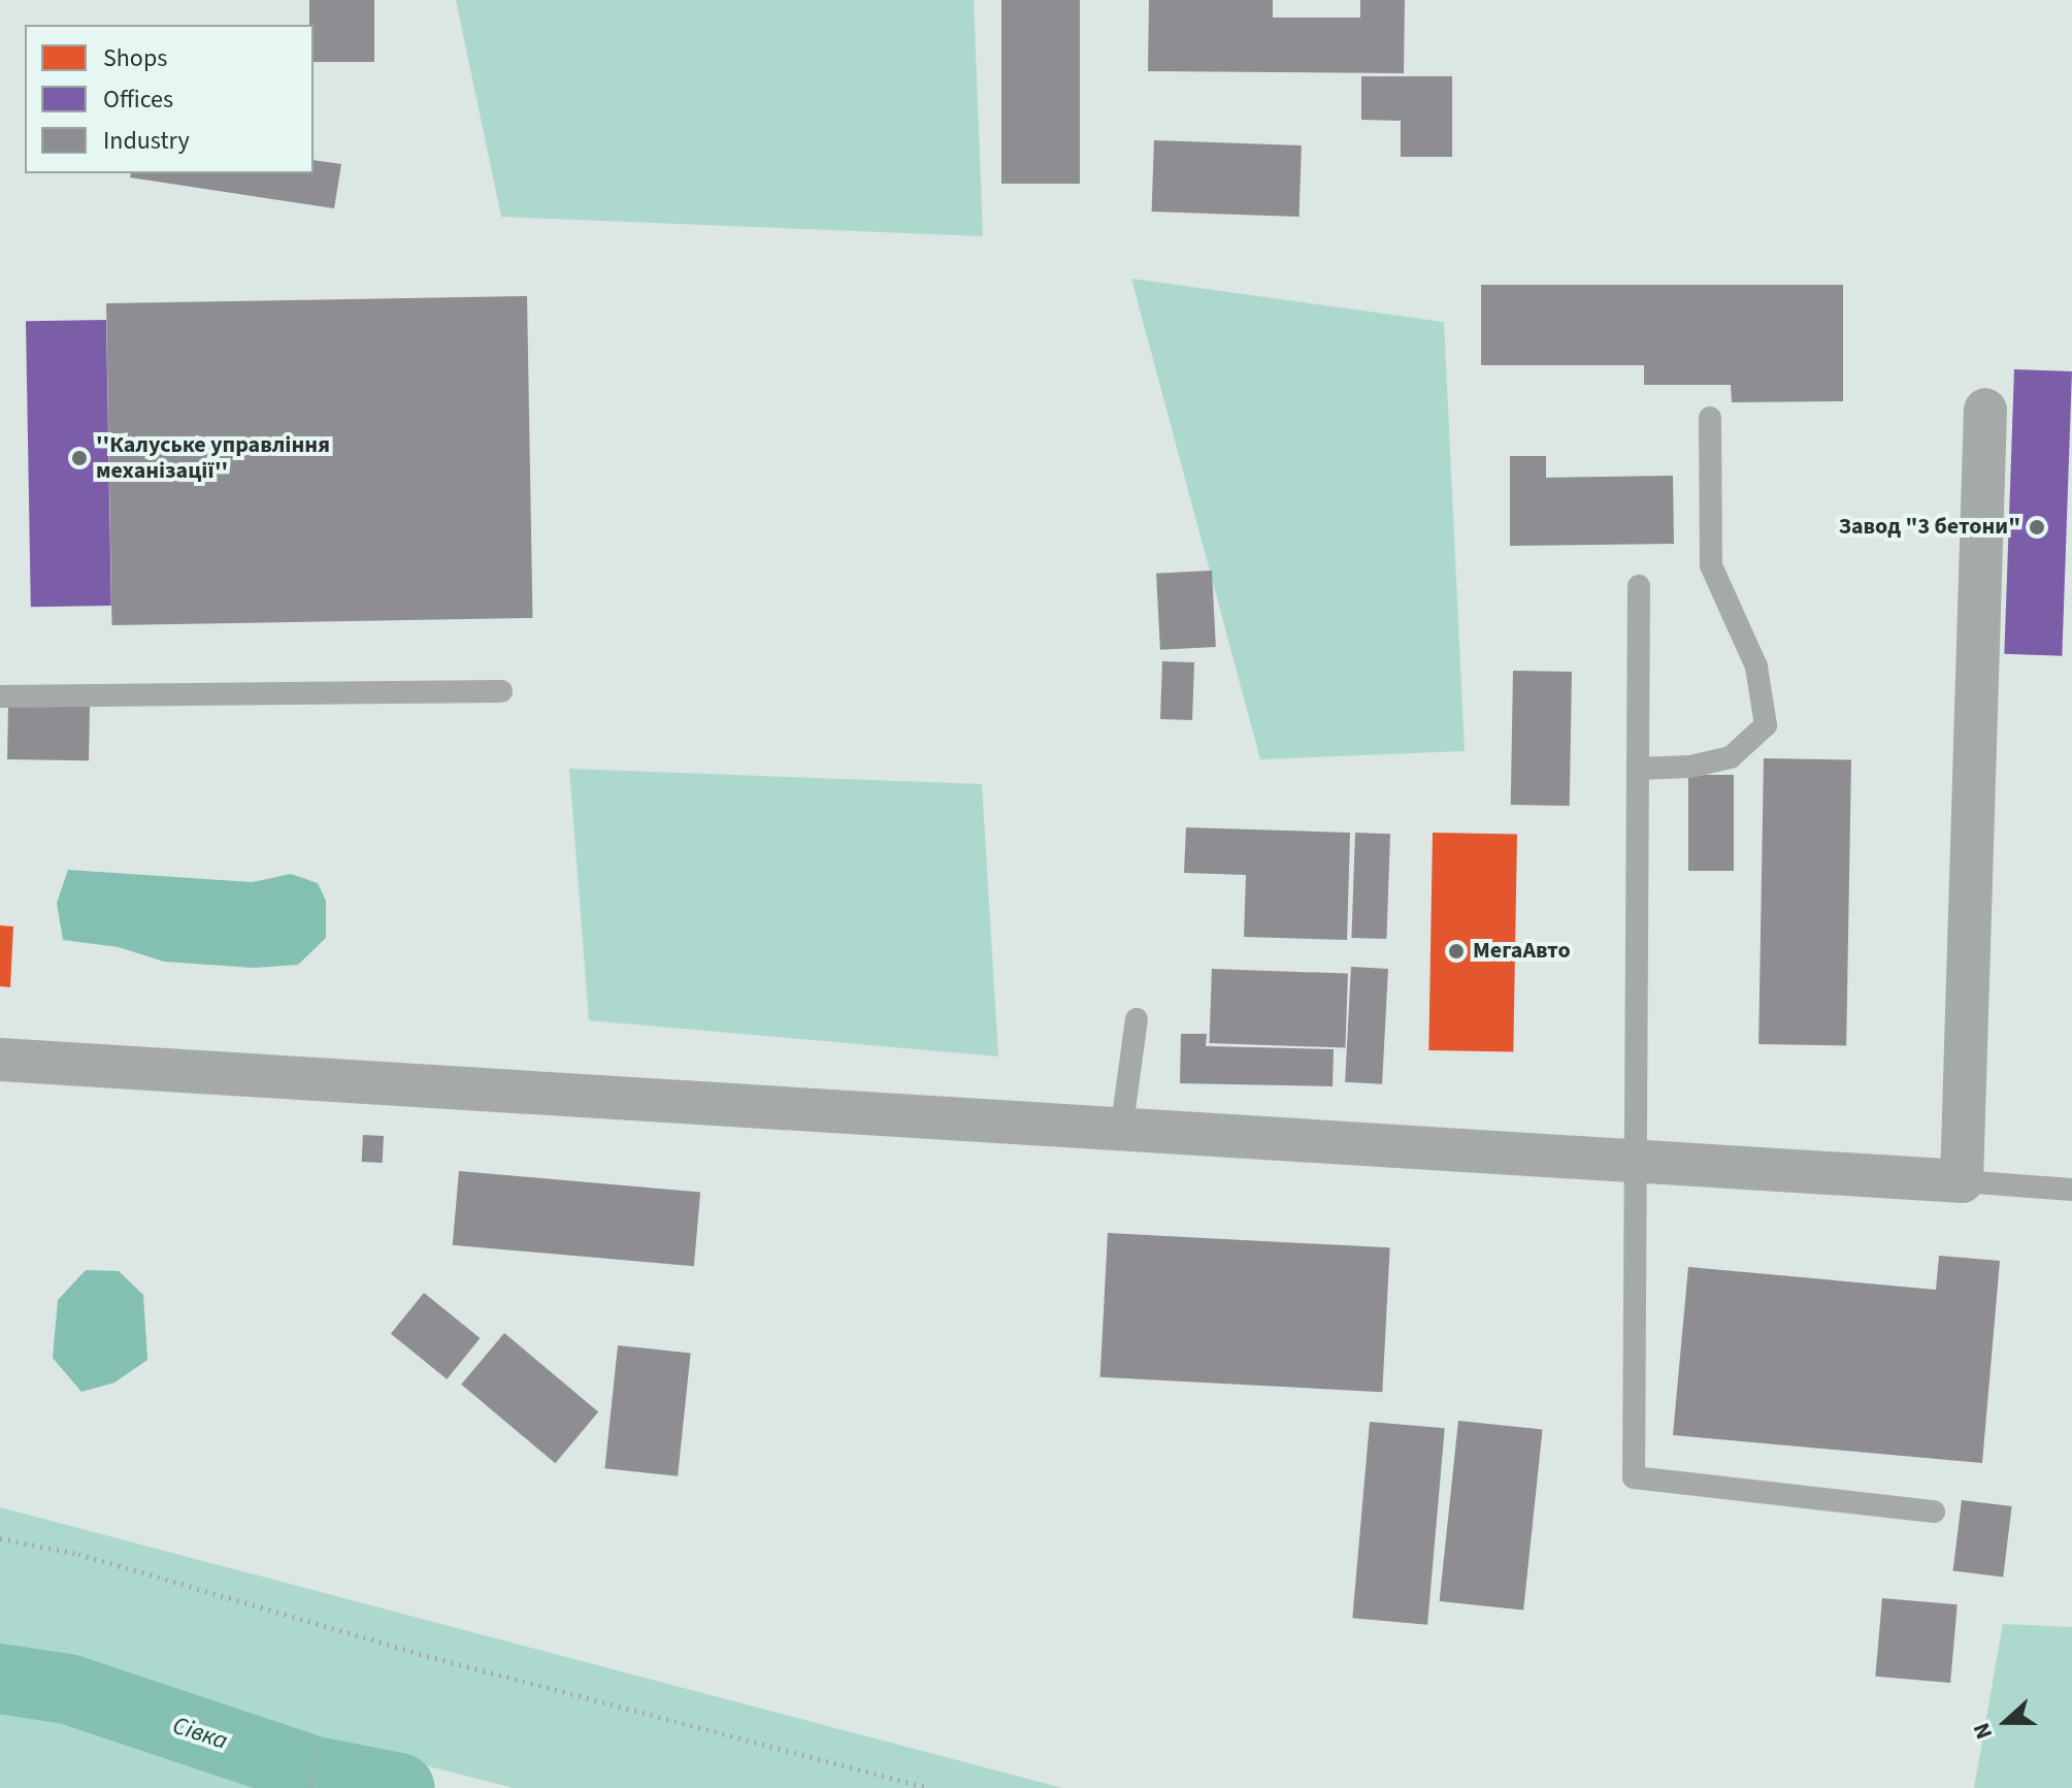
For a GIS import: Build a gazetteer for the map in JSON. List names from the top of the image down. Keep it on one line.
{"water":["Сівка"],"places":["''Калуське управління механізації''","Завод \"3 бетони\"","МегаАвто"],"legend":["Shops","Offices","Industry"],"north":"left"}
